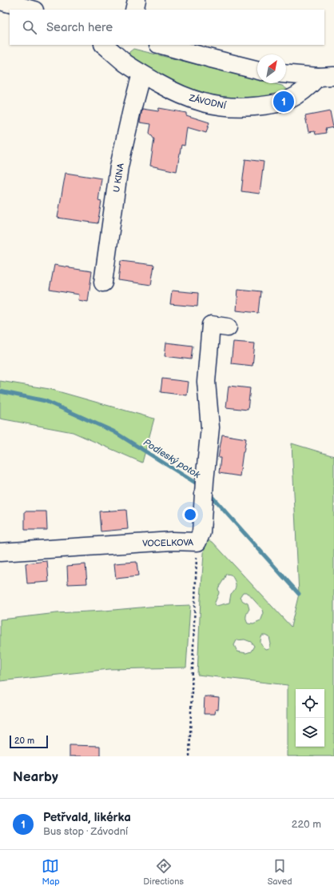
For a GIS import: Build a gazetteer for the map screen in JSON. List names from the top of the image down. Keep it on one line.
{"streets":{"street":["ZÁVODNÍ","U KINA","VOCELKOVA"]},"crossings":[["ZÁVODNÍ","U KINA"]],"water":["Podleský potok"],"scale_bar":"20 m","north":"top right","page":{"search":"Search here","pins":"1","scale":"20 m","heading":"Nearby","list":[{"mark":"1","name":"Petřvald, likérka","note":"Bus stop · Závodní","value":"220 m"}],"nav":["Map","Directions","Saved"]}}
